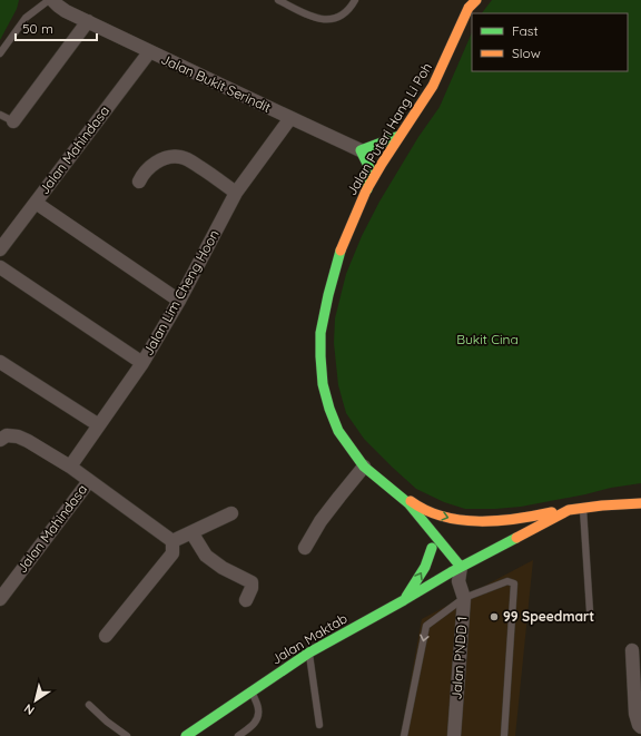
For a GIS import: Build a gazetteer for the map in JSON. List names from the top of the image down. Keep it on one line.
{"streets":{"street":["Jalan Bukit Serindit","Jalan Puteri Hang Li Poh","Jalan Mahindasa","Jalan Lim Cheng Hoon","Jalan Maktab","Jalan PNDD 1"]},"crossings":[["Jalan Bukit Serindit","Jalan Puteri Hang Li Poh"],["Jalan Bukit Serindit","Jalan Mahindasa"],["Jalan Bukit Serindit","Jalan Lim Cheng Hoon"],["Jalan Puteri Hang Li Poh","Jalan Maktab"],["Jalan Puteri Hang Li Poh","Jalan PNDD 1"],["Jalan Mahindasa","Jalan Lim Cheng Hoon"],["Jalan Maktab","Jalan PNDD 1"]],"parks":["Bukit Cina"],"places":["99 Speedmart"],"legend":["Fast","Slow"],"scale_bar":"50 m","north":"bottom left"}
